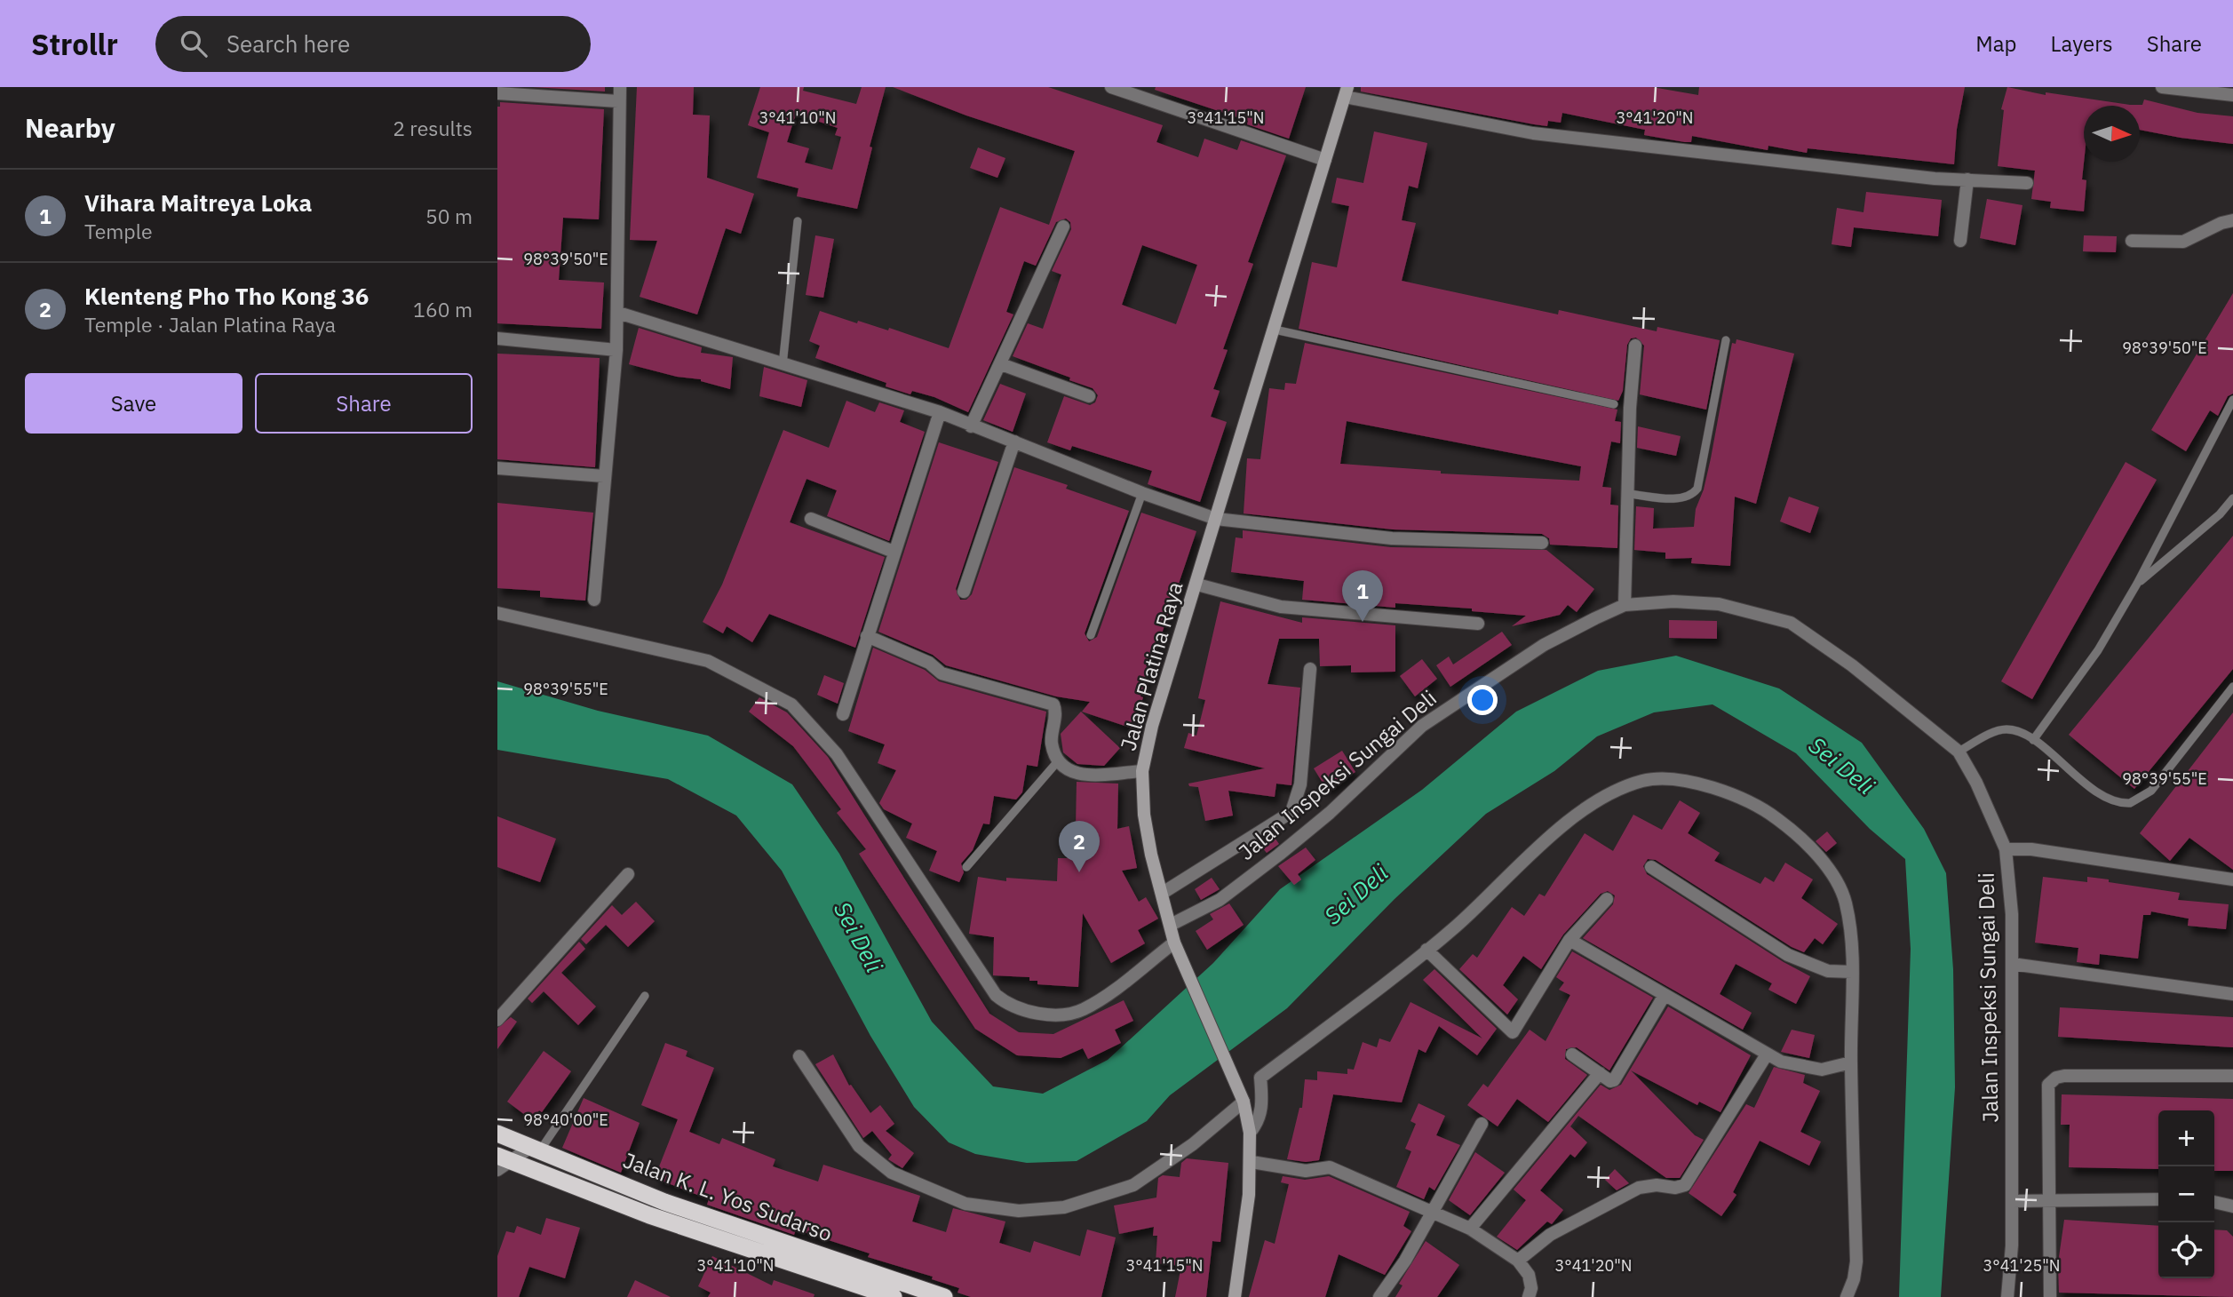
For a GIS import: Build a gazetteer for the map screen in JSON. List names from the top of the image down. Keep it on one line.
{"streets":{"highway":["Jalan K. L. Yos Sudarso"],"main road":["Jalan Platina Raya"],"street":["Jalan Inspeksi Sungai Deli"]},"crossings":[["Jalan Platina Raya","Jalan Inspeksi Sungai Deli"]],"water":["Sei Deli"],"north":"right","page":{"header":"Strollr","search":"Search here","nav":["Map","Layers","Share"],"heading":["Nearby","2 results"],"list":[{"mark":"1","name":"Vihara Maitreya Loka","note":"Temple","value":"50 m"},{"mark":"2","name":"Klenteng Pho Tho Kong 36","note":"Temple · Jalan Platina Raya","value":"160 m"}],"buttons":["Save","Share"],"pins":["1","2"],"map_buttons":["+","−"]},"coordinates":["3°41'10\"N","3°41'15\"N","3°41'20\"N","98°39'50\"E","98°39'55\"E","98°40'00\"E","3°41'25\"N"]}
